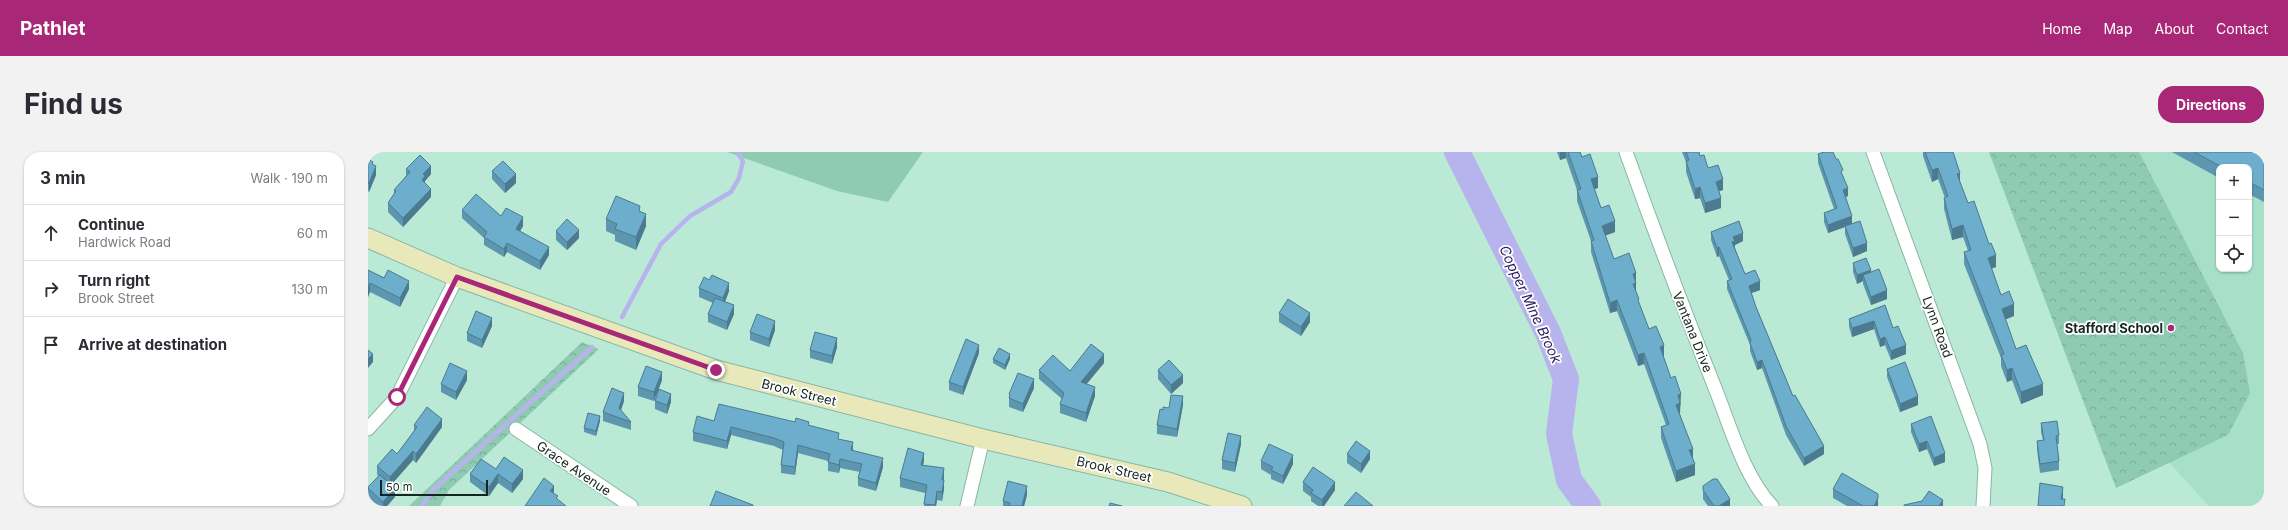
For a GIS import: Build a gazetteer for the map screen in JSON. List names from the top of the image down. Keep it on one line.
{"streets":{"street":["Lynn Road","Vantana Drive","Brook Street","Grace Avenue"]},"water":["Copper Mine Brook"],"places":["Stafford School"],"scale_bar":"50 m","page":{"header":"Pathlet","nav":["Home","Map","About","Contact"],"buttons":"Directions","title":"Find us","heading":["3 min","Walk · 190 m"],"map_buttons":["+","−"],"list":[["Continue","Hardwick Road","60 m"],["Turn right","Brook Street","130 m"],"Arrive at destination"],"scale":"50 m"}}
